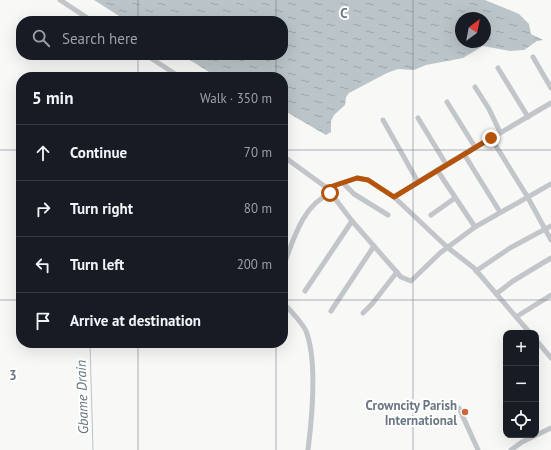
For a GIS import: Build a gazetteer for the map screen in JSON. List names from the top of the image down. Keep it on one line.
{"water":["Gbame Drain"],"places":["Crowncity Parish International"],"north":"top right","page":{"search":"Search here","heading":["5 min","Walk · 350 m"],"list":[["Continue","70 m"],["Turn right","80 m"],["Turn left","200 m"],"Arrive at destination"],"map_buttons":["+","−"]},"grid":{"columns":["C"],"rows":["3"]}}
